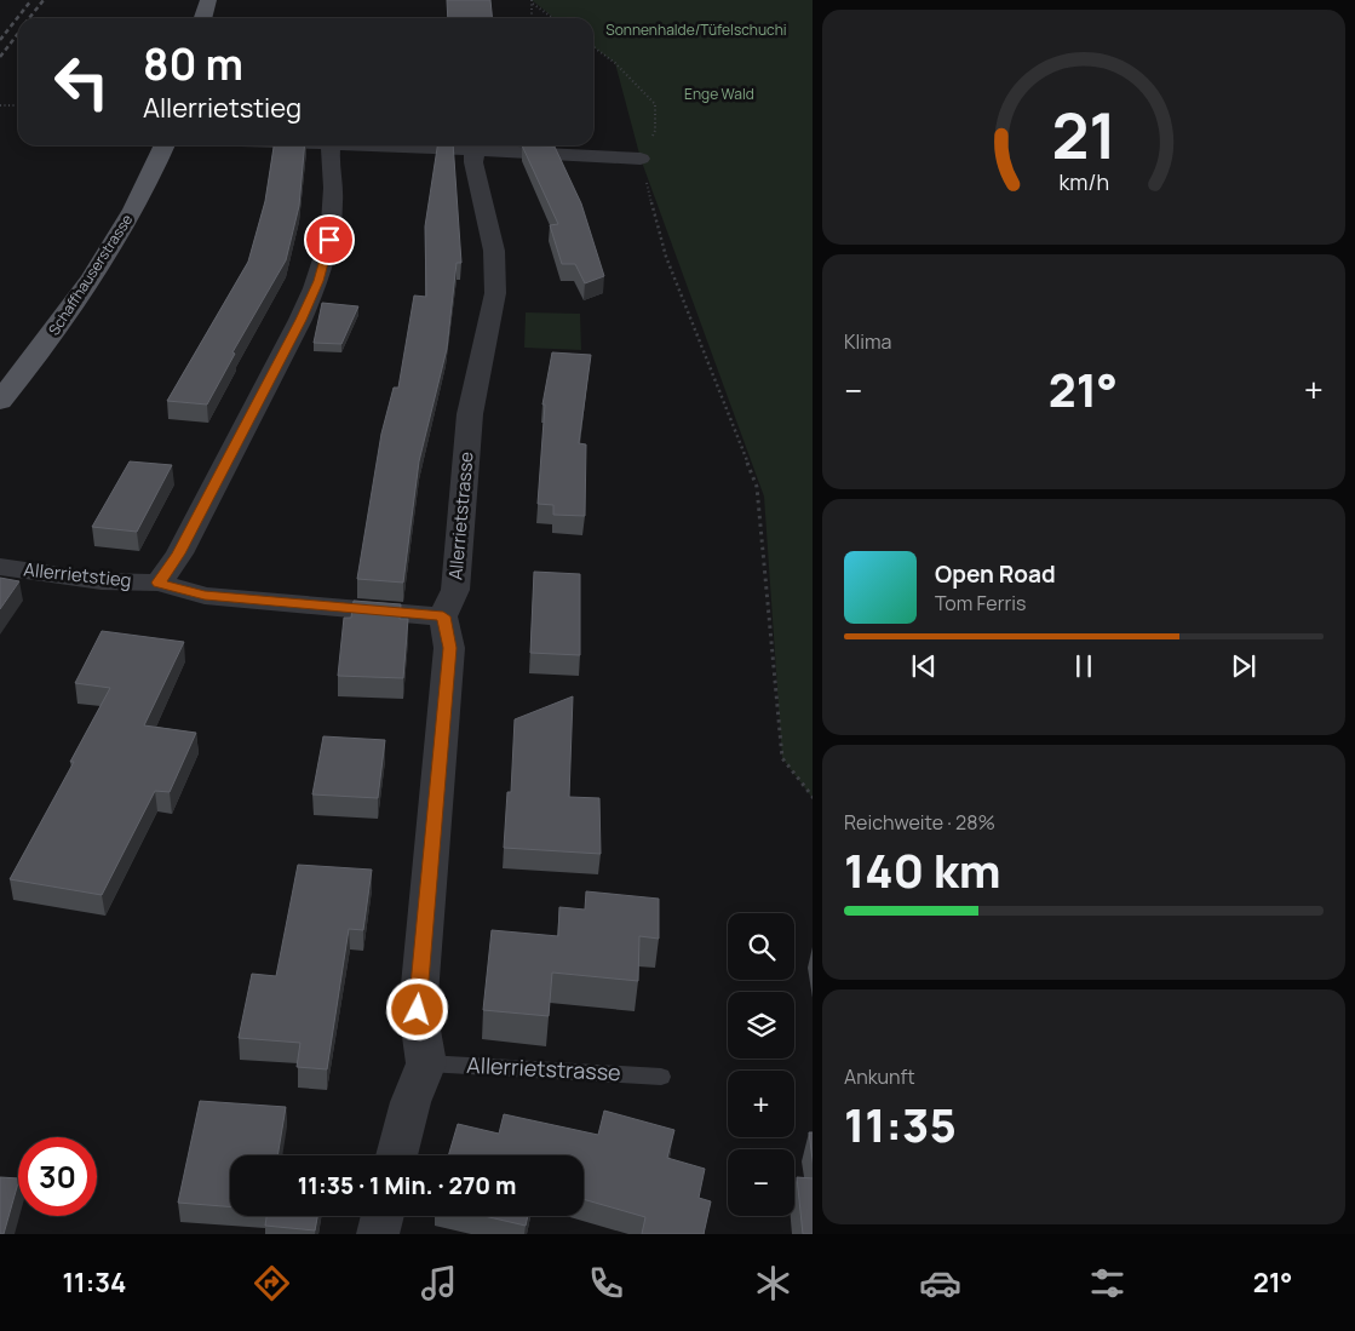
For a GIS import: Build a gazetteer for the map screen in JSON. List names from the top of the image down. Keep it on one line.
{"streets":{"main road":["Schaffhauserstrasse"],"street":["Allerrietstrasse","Allerrietstieg"]},"crossings":[["Allerrietstrasse","Allerrietstieg"]],"parks":["Sonnenhalde/Tüfelschuchi","Enge Wald"],"page":{"turn":["80 m","Allerrietstieg"],"tile":["Klima",["Reichweite · 28%","140 km"],["Ankunft","11:35"]],"heat":["−","21°","+"],"song":["Open Road","Tom Ferris"],"map_buttons":["+","−"],"limit":"30","trip":"11:35 · 1 Min. · 270 m","tabs":["11:34","21°"],"gauge":["21","km/h"]}}
